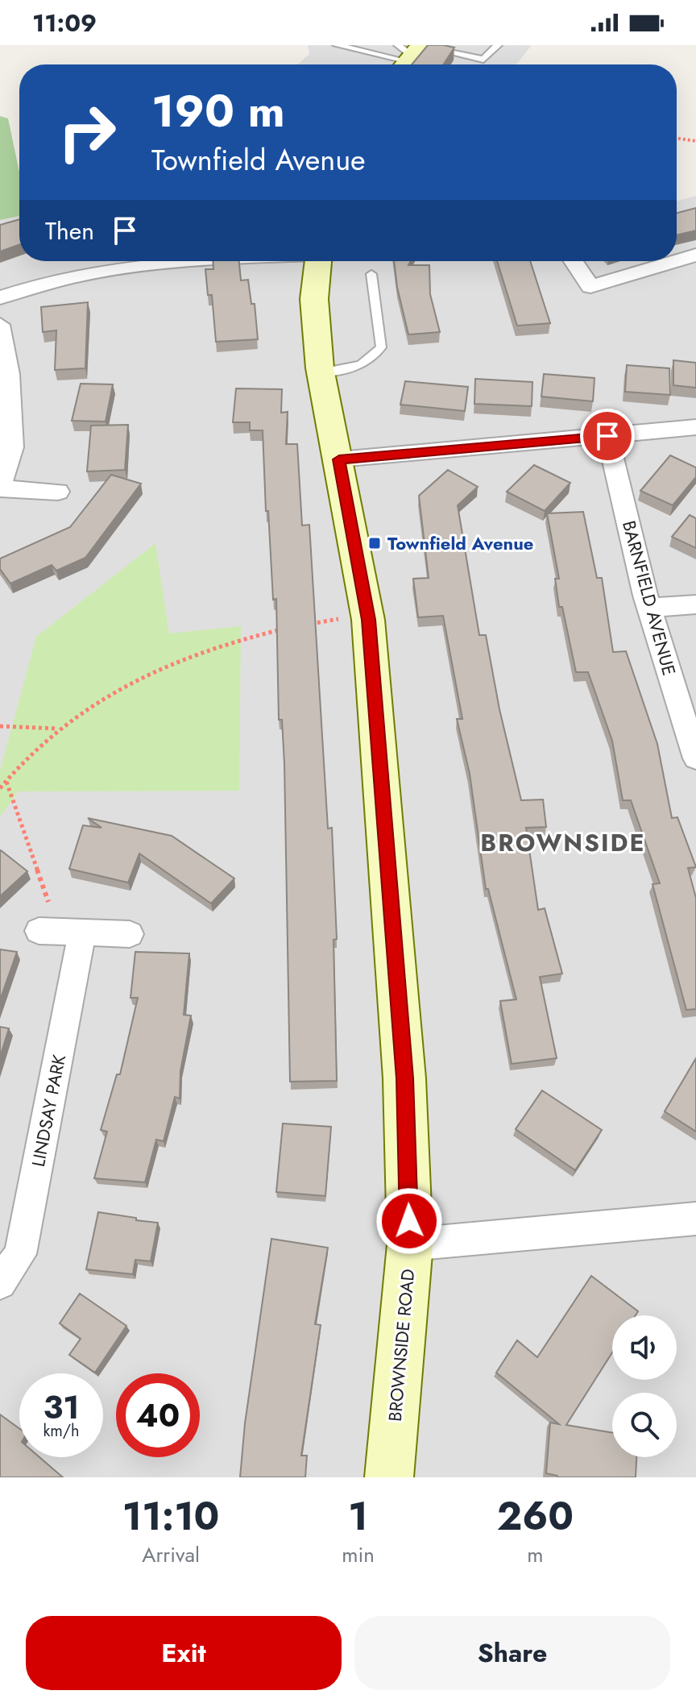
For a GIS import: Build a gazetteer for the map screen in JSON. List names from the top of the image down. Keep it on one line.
{"streets":{"street":["BARNFIELD AVENUE","LINDSAY PARK","BROWNSIDE ROAD"]},"districts":["BROWNSIDE"],"places":{"transit":["Townfield Avenue"]},"page":{"status":"11:09","turn":["190 m","Townfield Avenue"],"then":"Then","speed":"31 km/h","limit":"40","eta":["11:10","Arrival","1","min","260","m"],"buttons":["Exit","Share"]}}
